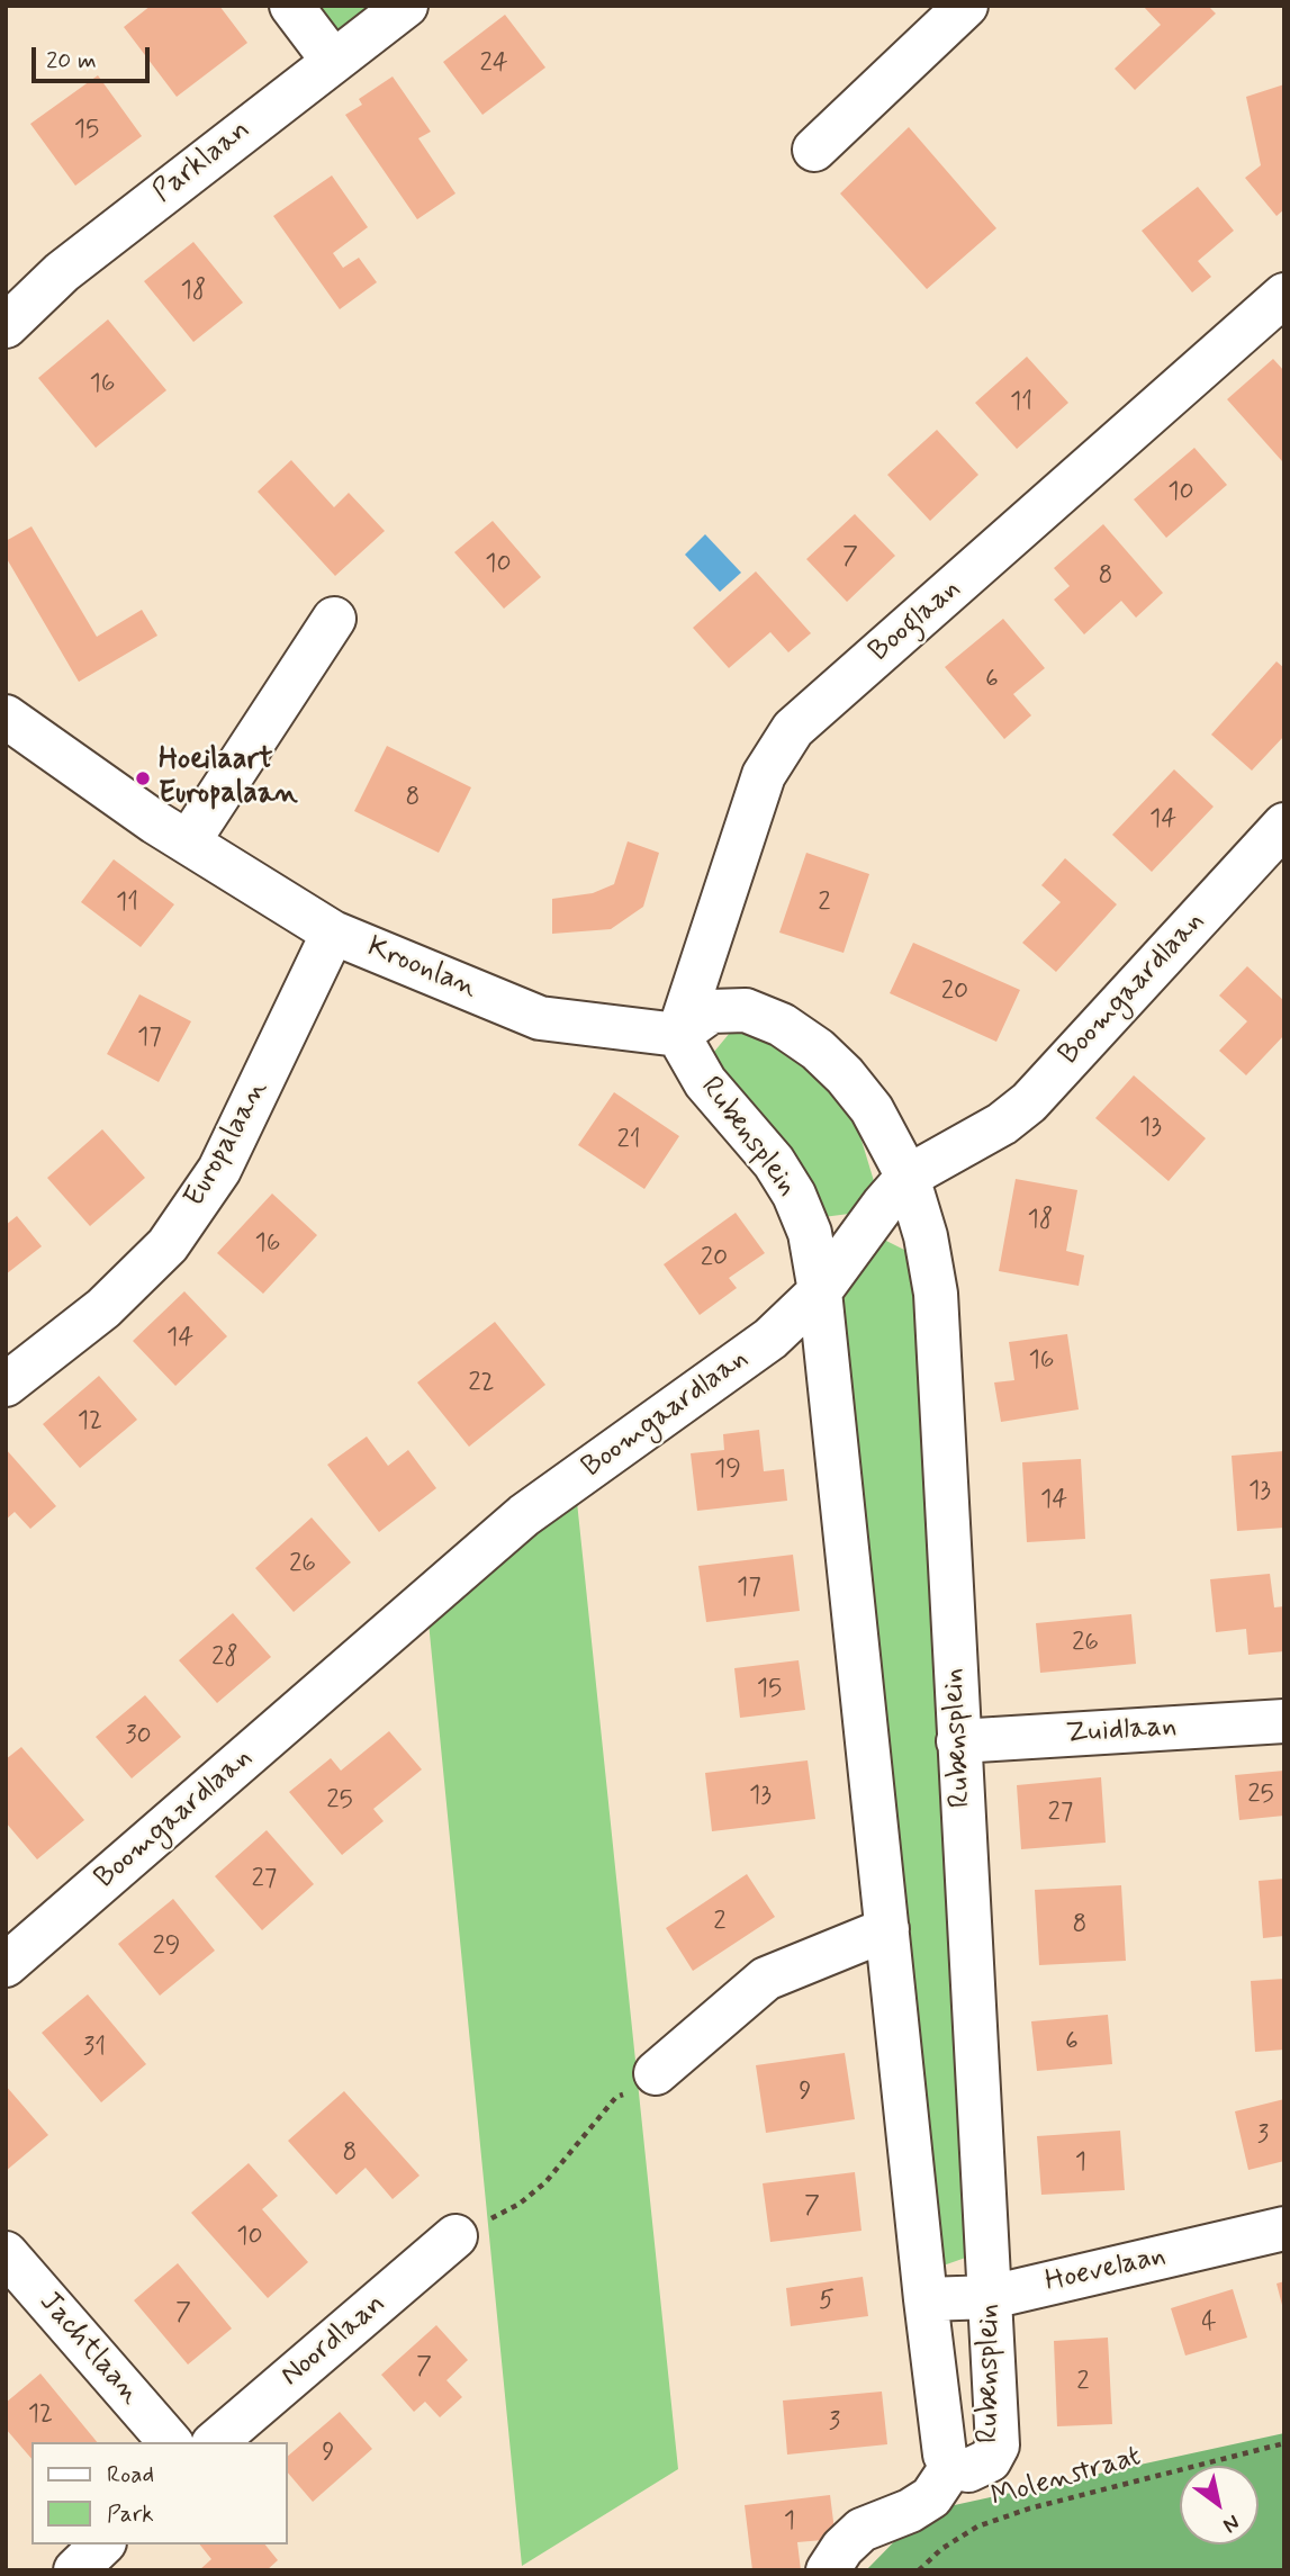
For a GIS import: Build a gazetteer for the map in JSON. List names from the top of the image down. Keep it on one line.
{"streets":{"street":["Parklaan","Booglaan","Kroonlan","Boomgaardlaan","Rubensplein","Europalaan","Zuidlaan","Hoevelaan","Noordlaan","Jachtlaan"],"path":["Molenstraat"]},"crossings":[["Booglaan","Kroonlan"],["Booglaan","Rubensplein"],["Kroonlan","Rubensplein"],["Kroonlan","Europalaan"],["Boomgaardlaan","Rubensplein"],["Rubensplein","Zuidlaan"],["Rubensplein","Hoevelaan"]],"places":["Hoeilaart Europalaan"],"house_numbers":["24","15","18","16","11","10","7","10","8","6","8","14","11","2","20","17","13","21","18","16","20","14","16","22","12","19","13","14","26","17","26","28","15","30","25","13","25","27","27","2","8","29","6","31","9","3","8","1","7","10","5","7","4","7","2","12","3","9","1"],"legend":["Road","Park"],"scale_bar":"20 m","north":"bottom right"}
